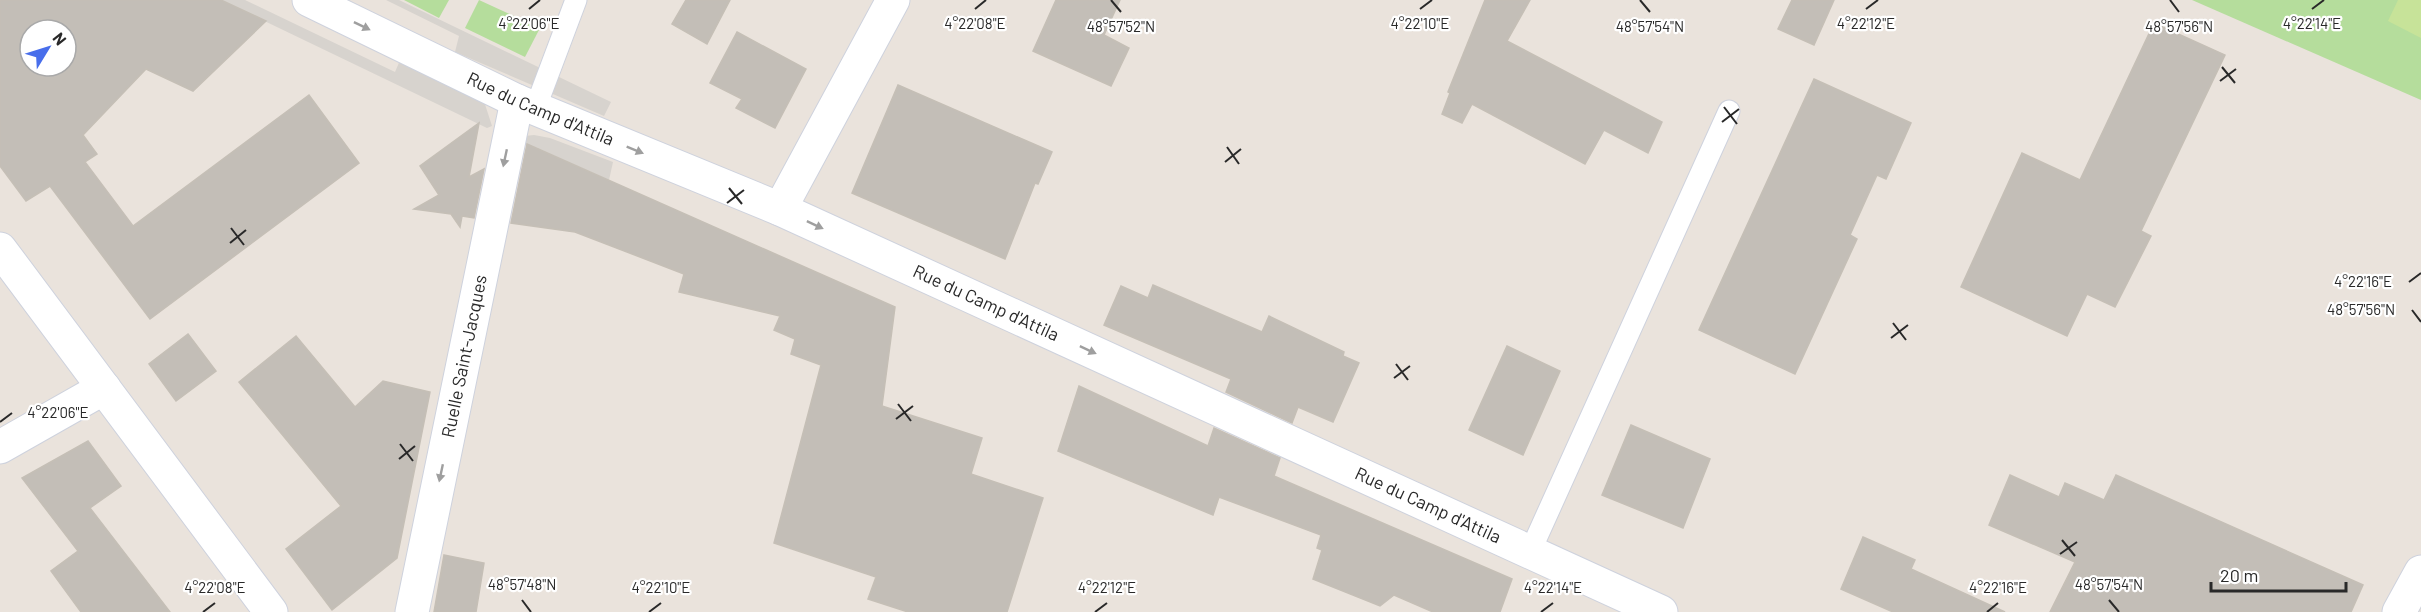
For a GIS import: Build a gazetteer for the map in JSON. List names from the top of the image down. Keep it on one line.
{"streets":{"street":["Rue du Camp d'Attila","Ruelle Saint-Jacques"]},"crossings":[["Rue du Camp d'Attila","Ruelle Saint-Jacques"]],"one_way":["Rue du Camp d'Attila","Ruelle Saint-Jacques"],"scale_bar":"20 m","north":"top right","coordinates":["4°22'06\"E","4°22'08\"E","4°22'10\"E","4°22'12\"E","4°22'14\"E","48°57'54\"N","48°57'56\"N","48°57'52\"N","4°22'16\"E","48°57'48\"N"]}
